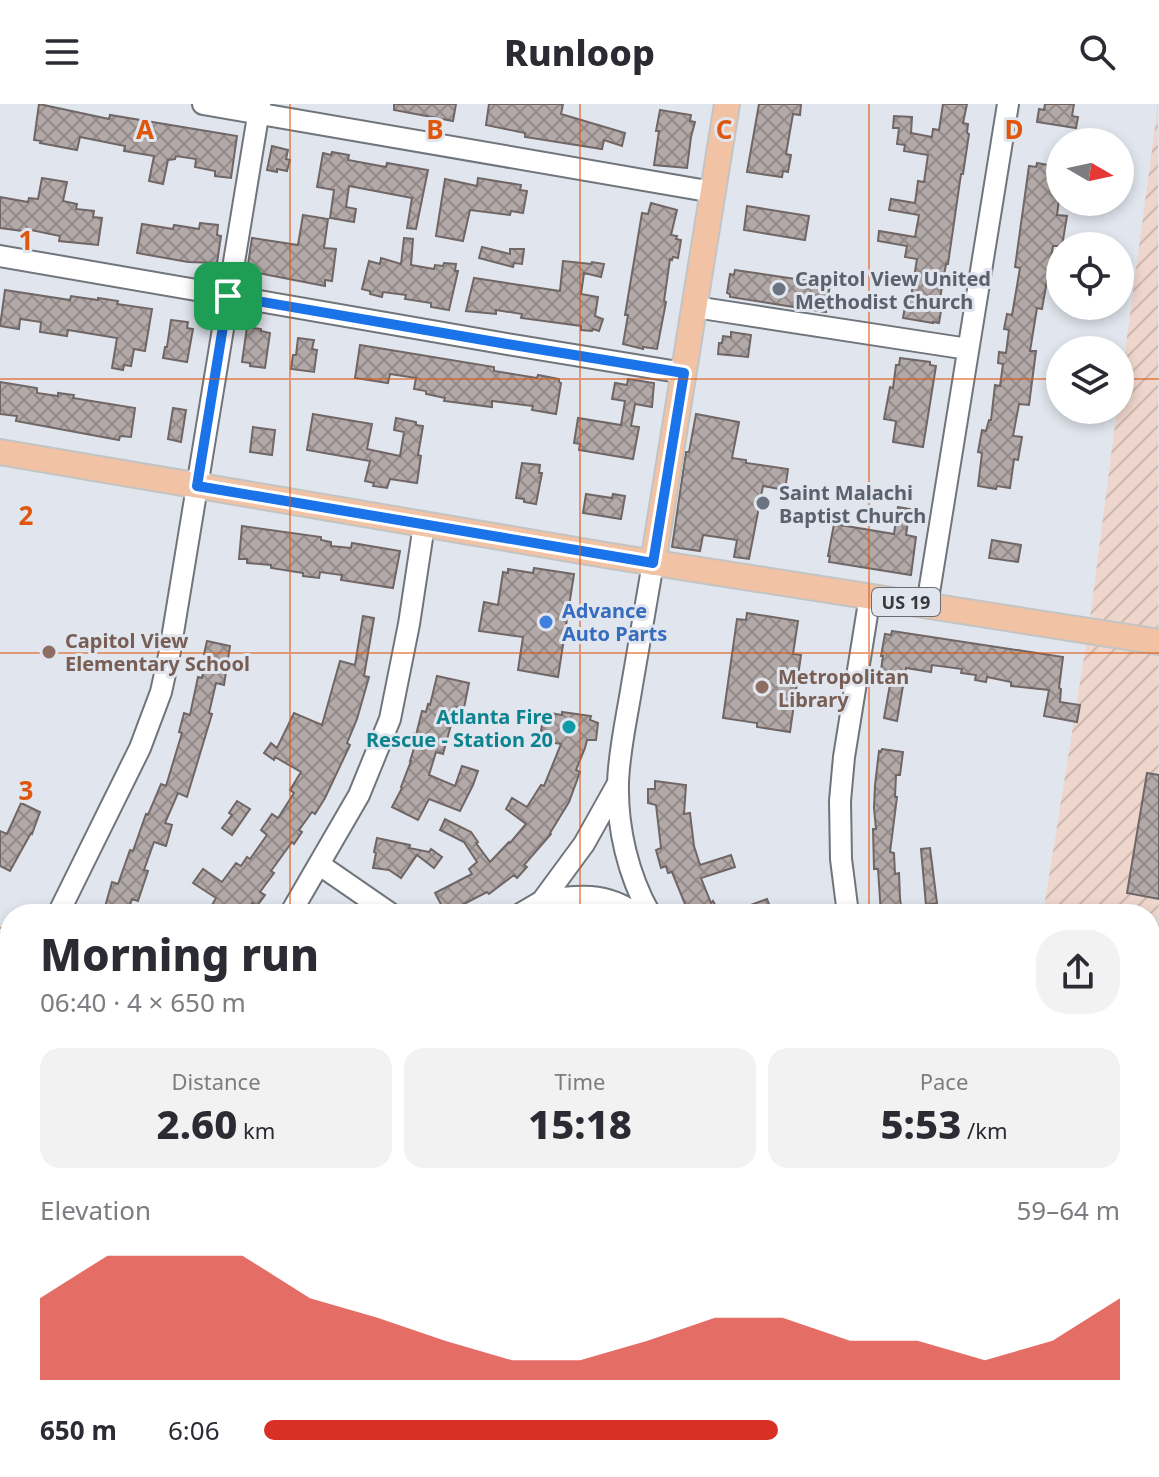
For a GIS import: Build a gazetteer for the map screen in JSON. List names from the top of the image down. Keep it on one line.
{"streets":{"main road":["US 19"]},"places":["Capitol View United Methodist Church","Saint Malachi Baptist Church","Advance Auto Parts","Capitol View Elementary School","Metropolitan Library","Atlanta Fire Rescue - Station 20"],"north":"right","page":{"header":"Runloop","heading":["Morning run","06:40 · 4 × 650 m"],"stats":[["Distance","2.60 km"],["Time","15:18"],["Pace","5:53 /km"]],"chart":["Elevation","59–64 m"],"list":[{"name":"650 m","note":"6:06"}]},"grid":{"columns":["A","B","C","D"],"rows":["1","2","3"]}}
